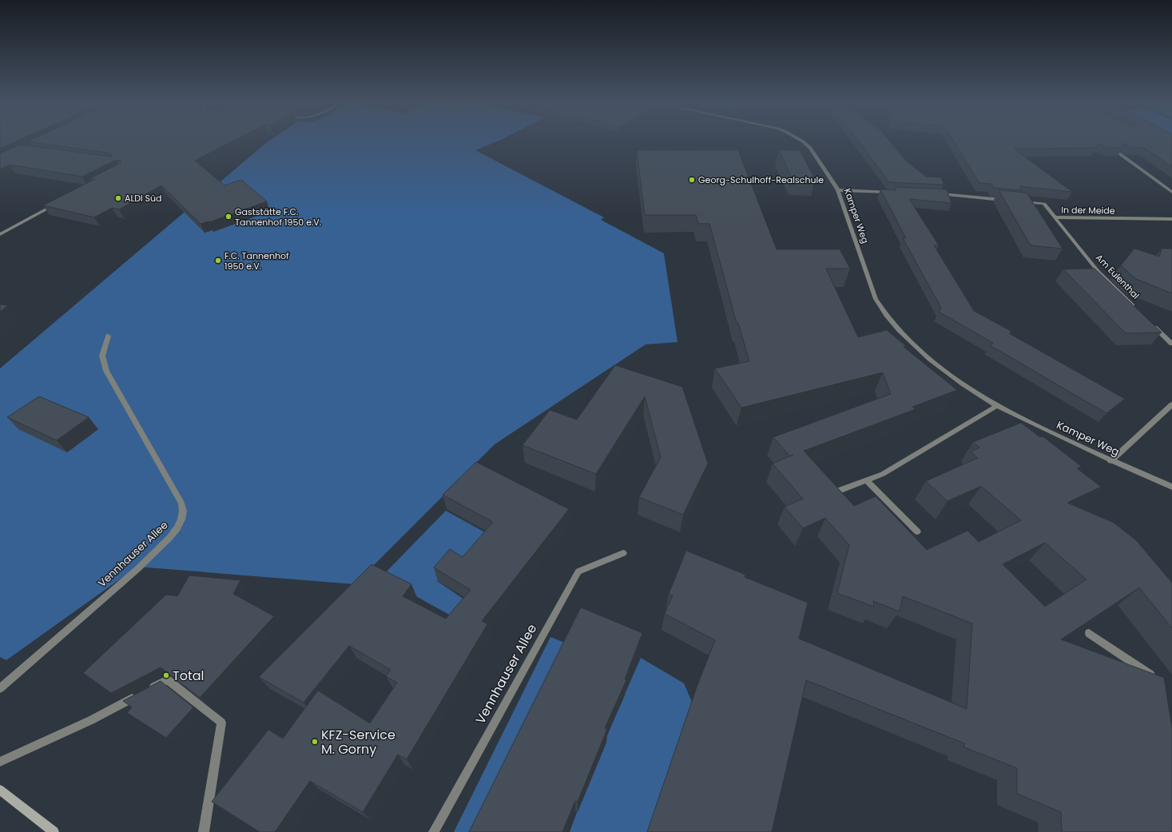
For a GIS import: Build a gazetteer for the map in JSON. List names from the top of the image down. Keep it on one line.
{"streets":{"street":["In der Meide","Kamper Weg","Am Eulenthal","Vennhauser Allee"]},"crossings":[["In der Meide","Am Eulenthal"]],"places":["Georg-Schulhoff-Realschule","ALDI Süd","Gaststätte F.C. Tannenhof 1950 e.V.","F.C. Tannenhof 1950 e.V.","Total","KFZ-Service M. Gorny"]}
